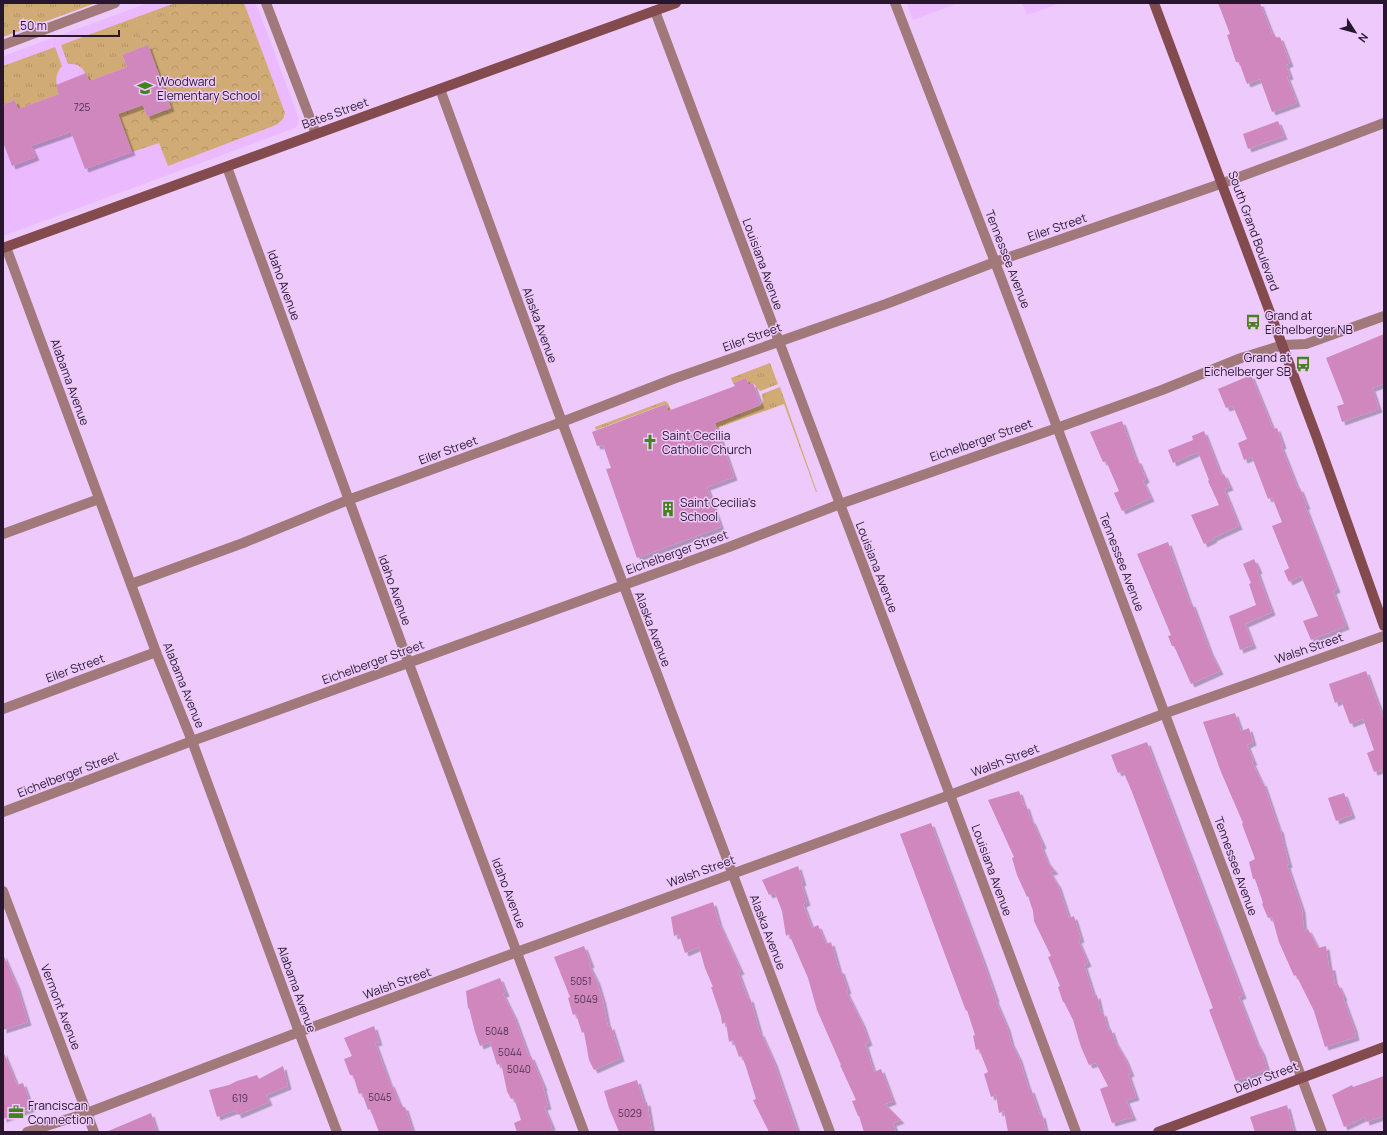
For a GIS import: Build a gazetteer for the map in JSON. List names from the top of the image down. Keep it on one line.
{"streets":{"main road":["Bates Street","South Grand Boulevard","Delor Street"],"street":["Eiler Street","Tennessee Avenue","Louisiana Avenue","Idaho Avenue","Alaska Avenue","Alabama Avenue","Eichelberger Street","Walsh Street","Vermont Avenue"]},"crossings":[["Bates Street","Louisiana Avenue"],["Bates Street","Idaho Avenue"],["Bates Street","Alaska Avenue"],["Bates Street","Alabama Avenue"],["Eiler Street","South Grand Boulevard"],["Eiler Street","Tennessee Avenue"],["Eiler Street","Louisiana Avenue"],["Eiler Street","Idaho Avenue"],["Eiler Street","Alaska Avenue"],["Eiler Street","Alabama Avenue"],["South Grand Boulevard","Eichelberger Street"],["Tennessee Avenue","Eichelberger Street"],["Tennessee Avenue","Walsh Street"],["Tennessee Avenue","Delor Street"],["Louisiana Avenue","Eichelberger Street"],["Louisiana Avenue","Walsh Street"],["Idaho Avenue","Eichelberger Street"],["Idaho Avenue","Walsh Street"],["Alaska Avenue","Eichelberger Street"],["Alaska Avenue","Walsh Street"],["Alabama Avenue","Eichelberger Street"],["Alabama Avenue","Walsh Street"],["Walsh Street","Vermont Avenue"]],"places":{"school or university":["Woodward Elementary School"],"bus stop":["Grand at Eichelberger NB","Grand at Eichelberger SB"],"church":["Saint Cecilia Catholic Church"],"building":["Saint Cecilia's School"],"office":["Franciscan Connection"]},"house_numbers":["725","5051","5049","5048","5044","5040","5045","619","5029"],"scale_bar":"50 m","north":"bottom right"}
